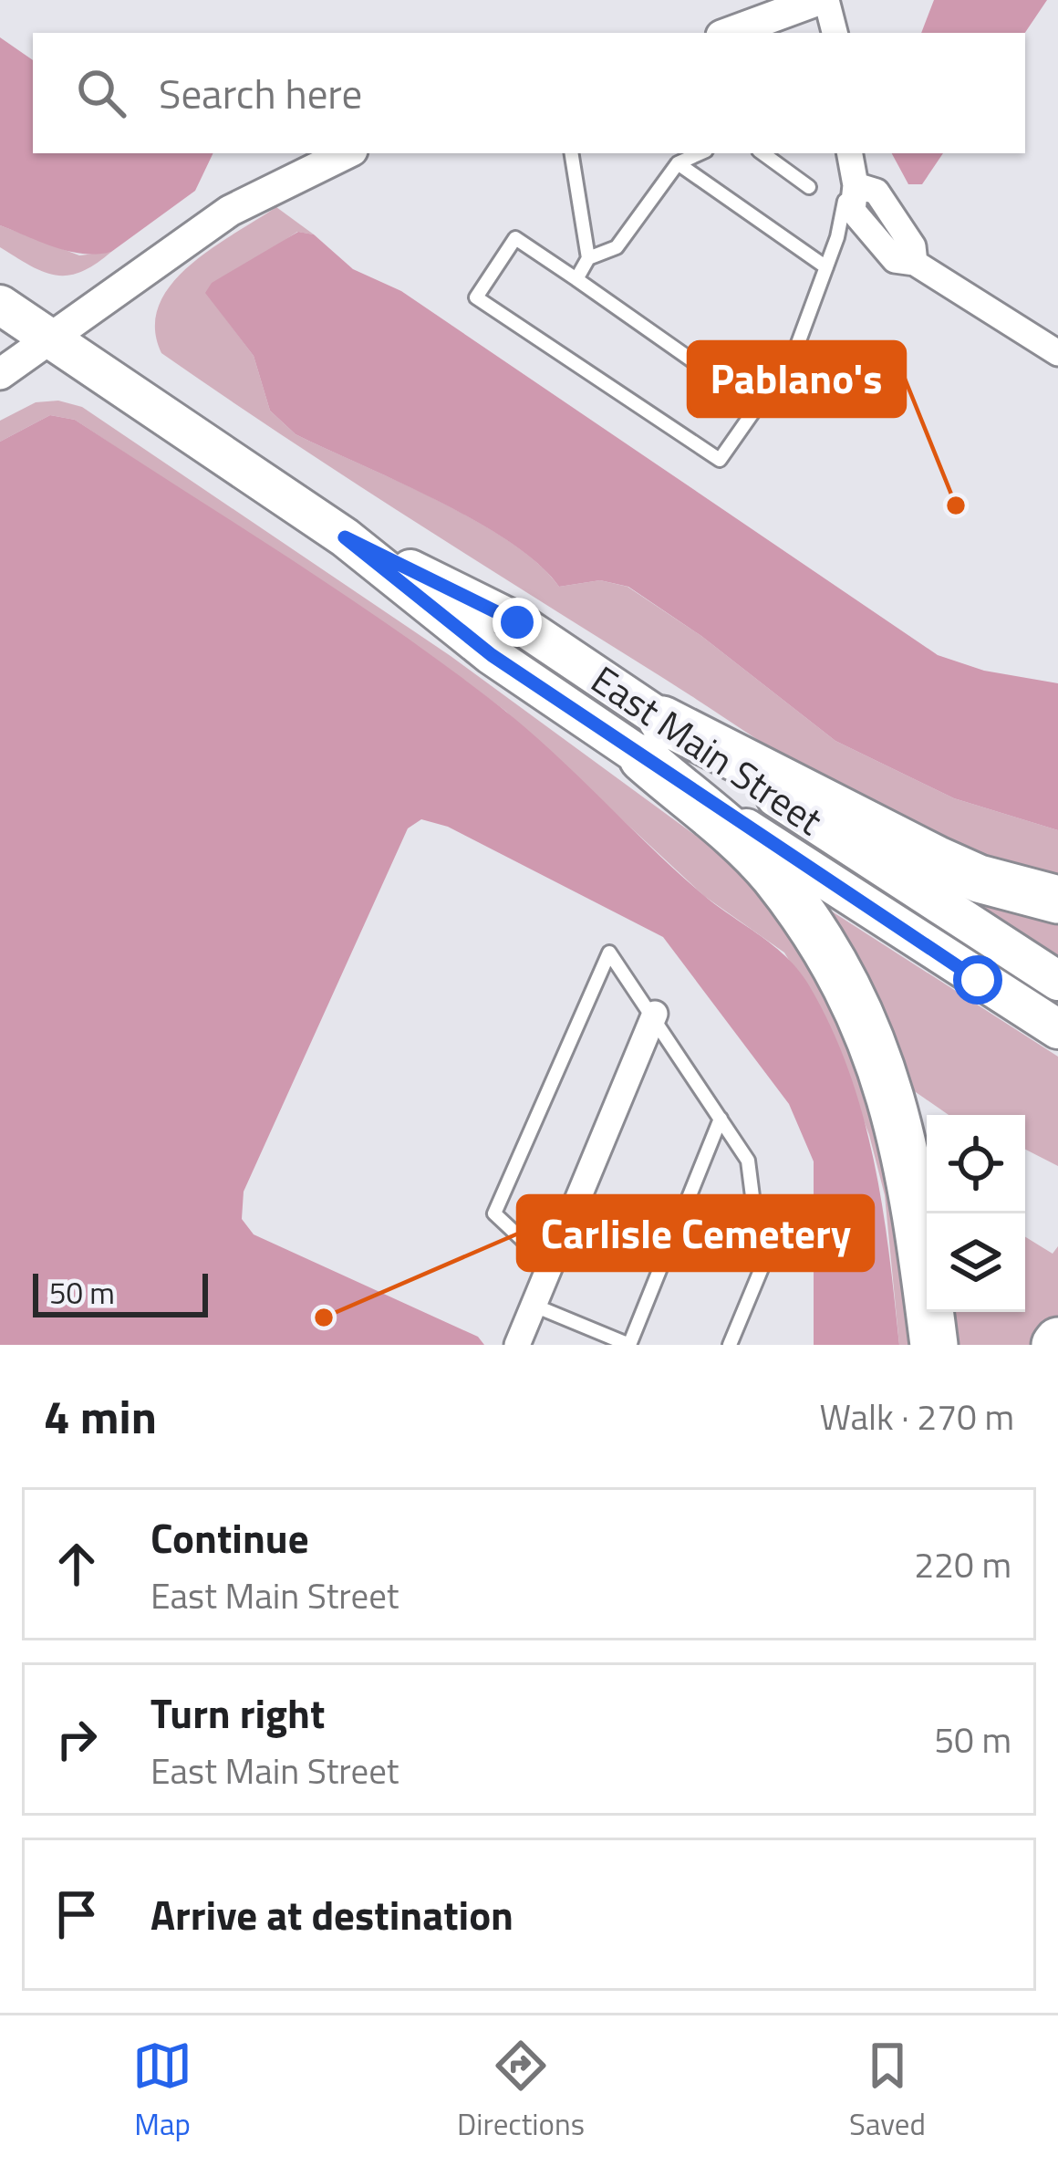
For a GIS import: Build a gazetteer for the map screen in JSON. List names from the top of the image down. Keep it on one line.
{"streets":{"main road":["East Main Street"]},"places":["Pablano's","Carlisle Cemetery"],"scale_bar":"50 m","page":{"search":"Search here","scale":"50 m","heading":["4 min","Walk · 270 m"],"list":[["Continue","East Main Street","220 m"],["Turn right","East Main Street","50 m"],"Arrive at destination"],"nav":["Map","Directions","Saved"]}}
